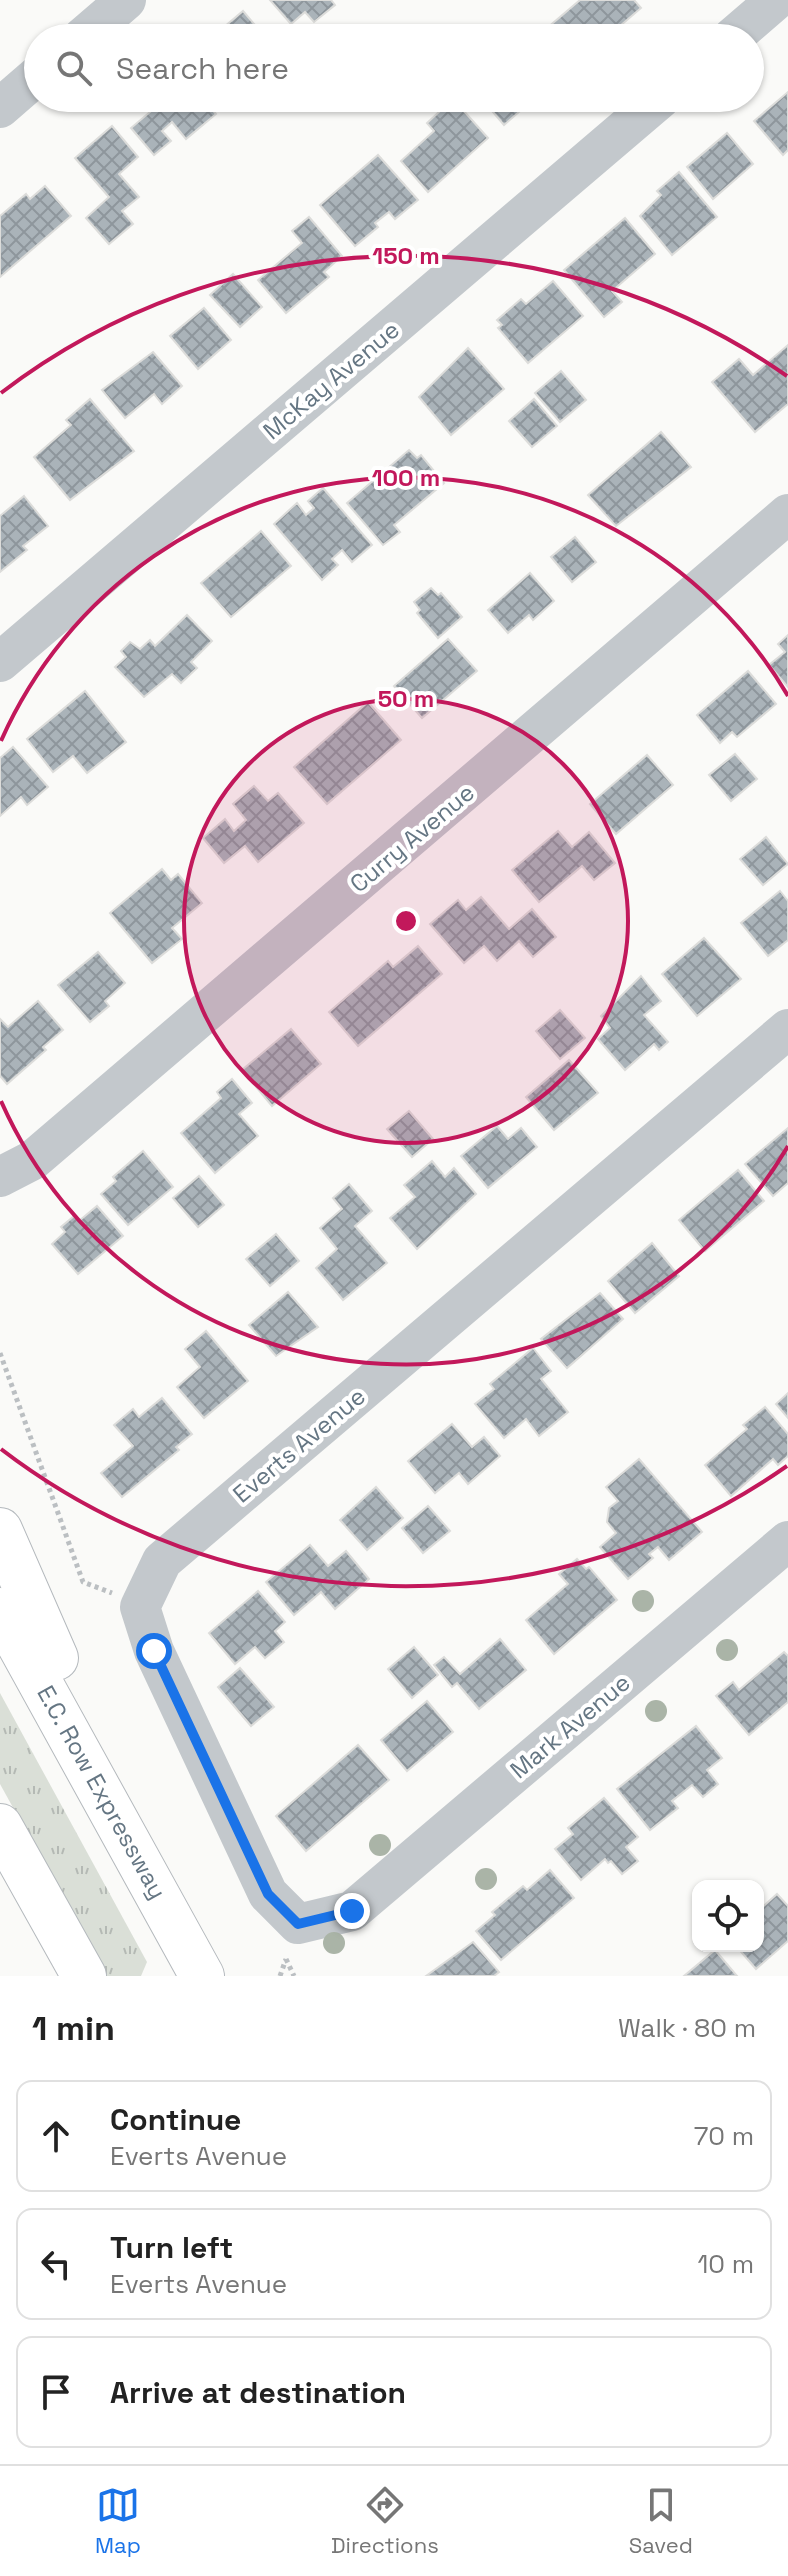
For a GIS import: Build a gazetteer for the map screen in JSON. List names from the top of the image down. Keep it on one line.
{"streets":{"highway":["E.C. Row Expressway"],"street":["McKay Avenue","Curry Avenue","Everts Avenue","Mark Avenue"]},"crossings":[["Everts Avenue","Mark Avenue"]],"page":{"search":"Search here","heading":["1 min","Walk · 80 m"],"list":[["Continue","Everts Avenue","70 m"],["Turn left","Everts Avenue","10 m"],"Arrive at destination"],"nav":["Map","Directions","Saved"]},"rings":["150 m","100 m","50 m"]}
